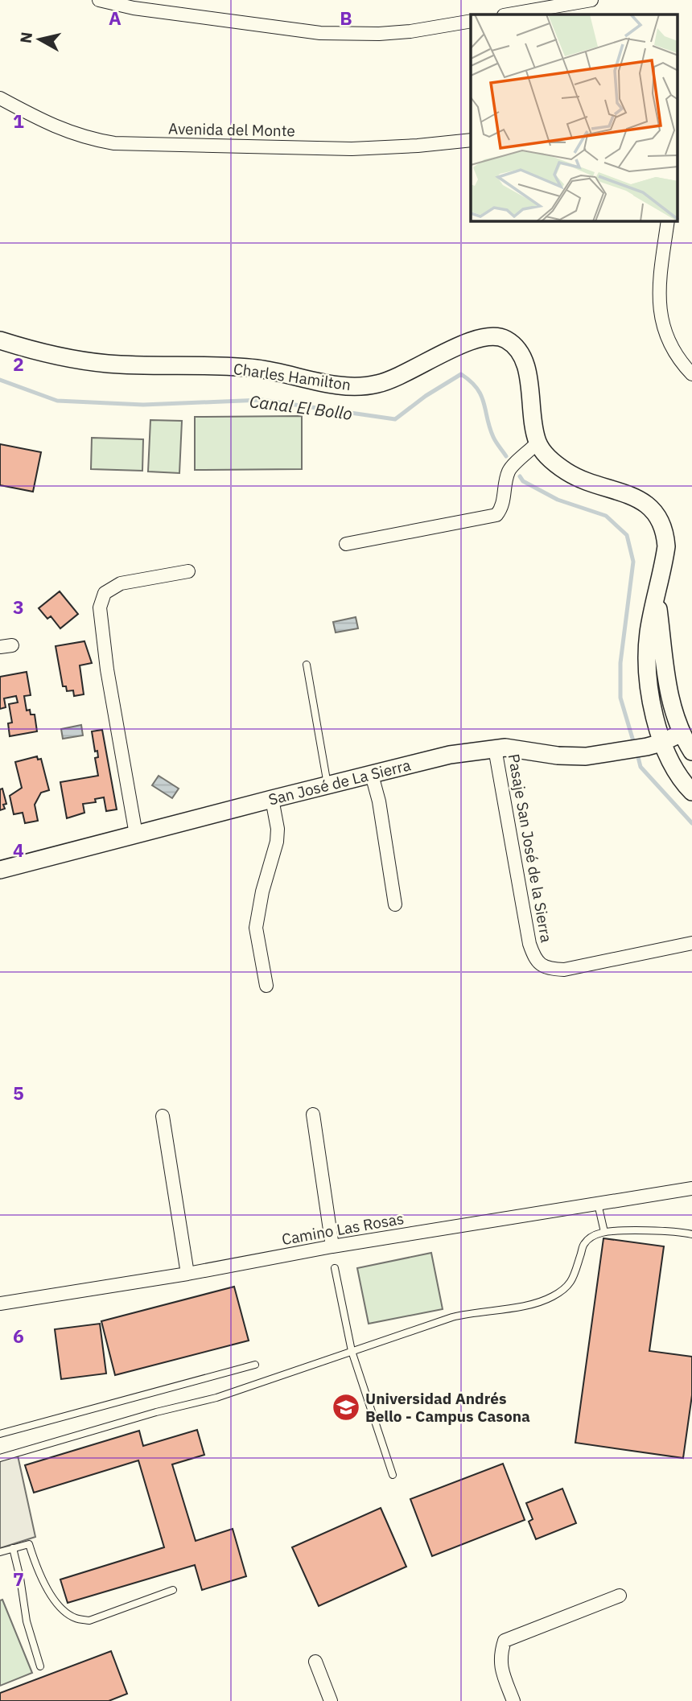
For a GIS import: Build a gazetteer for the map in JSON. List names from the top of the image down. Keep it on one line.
{"streets":{"street":["Avenida del Monte","Charles Hamilton","San José de La Sierra","Pasaje San José de la Sierra","Camino Las Rosas"]},"crossings":[["Charles Hamilton","San José de La Sierra"],["San José de La Sierra","Pasaje San José de la Sierra"]],"water":["Canal El Bollo"],"places":{"school or university":["Universidad Andrés Bello - Campus Casona"]},"north":"left","grid":{"columns":["A","B"],"rows":["1","2","3","4","5","6","7"]}}
